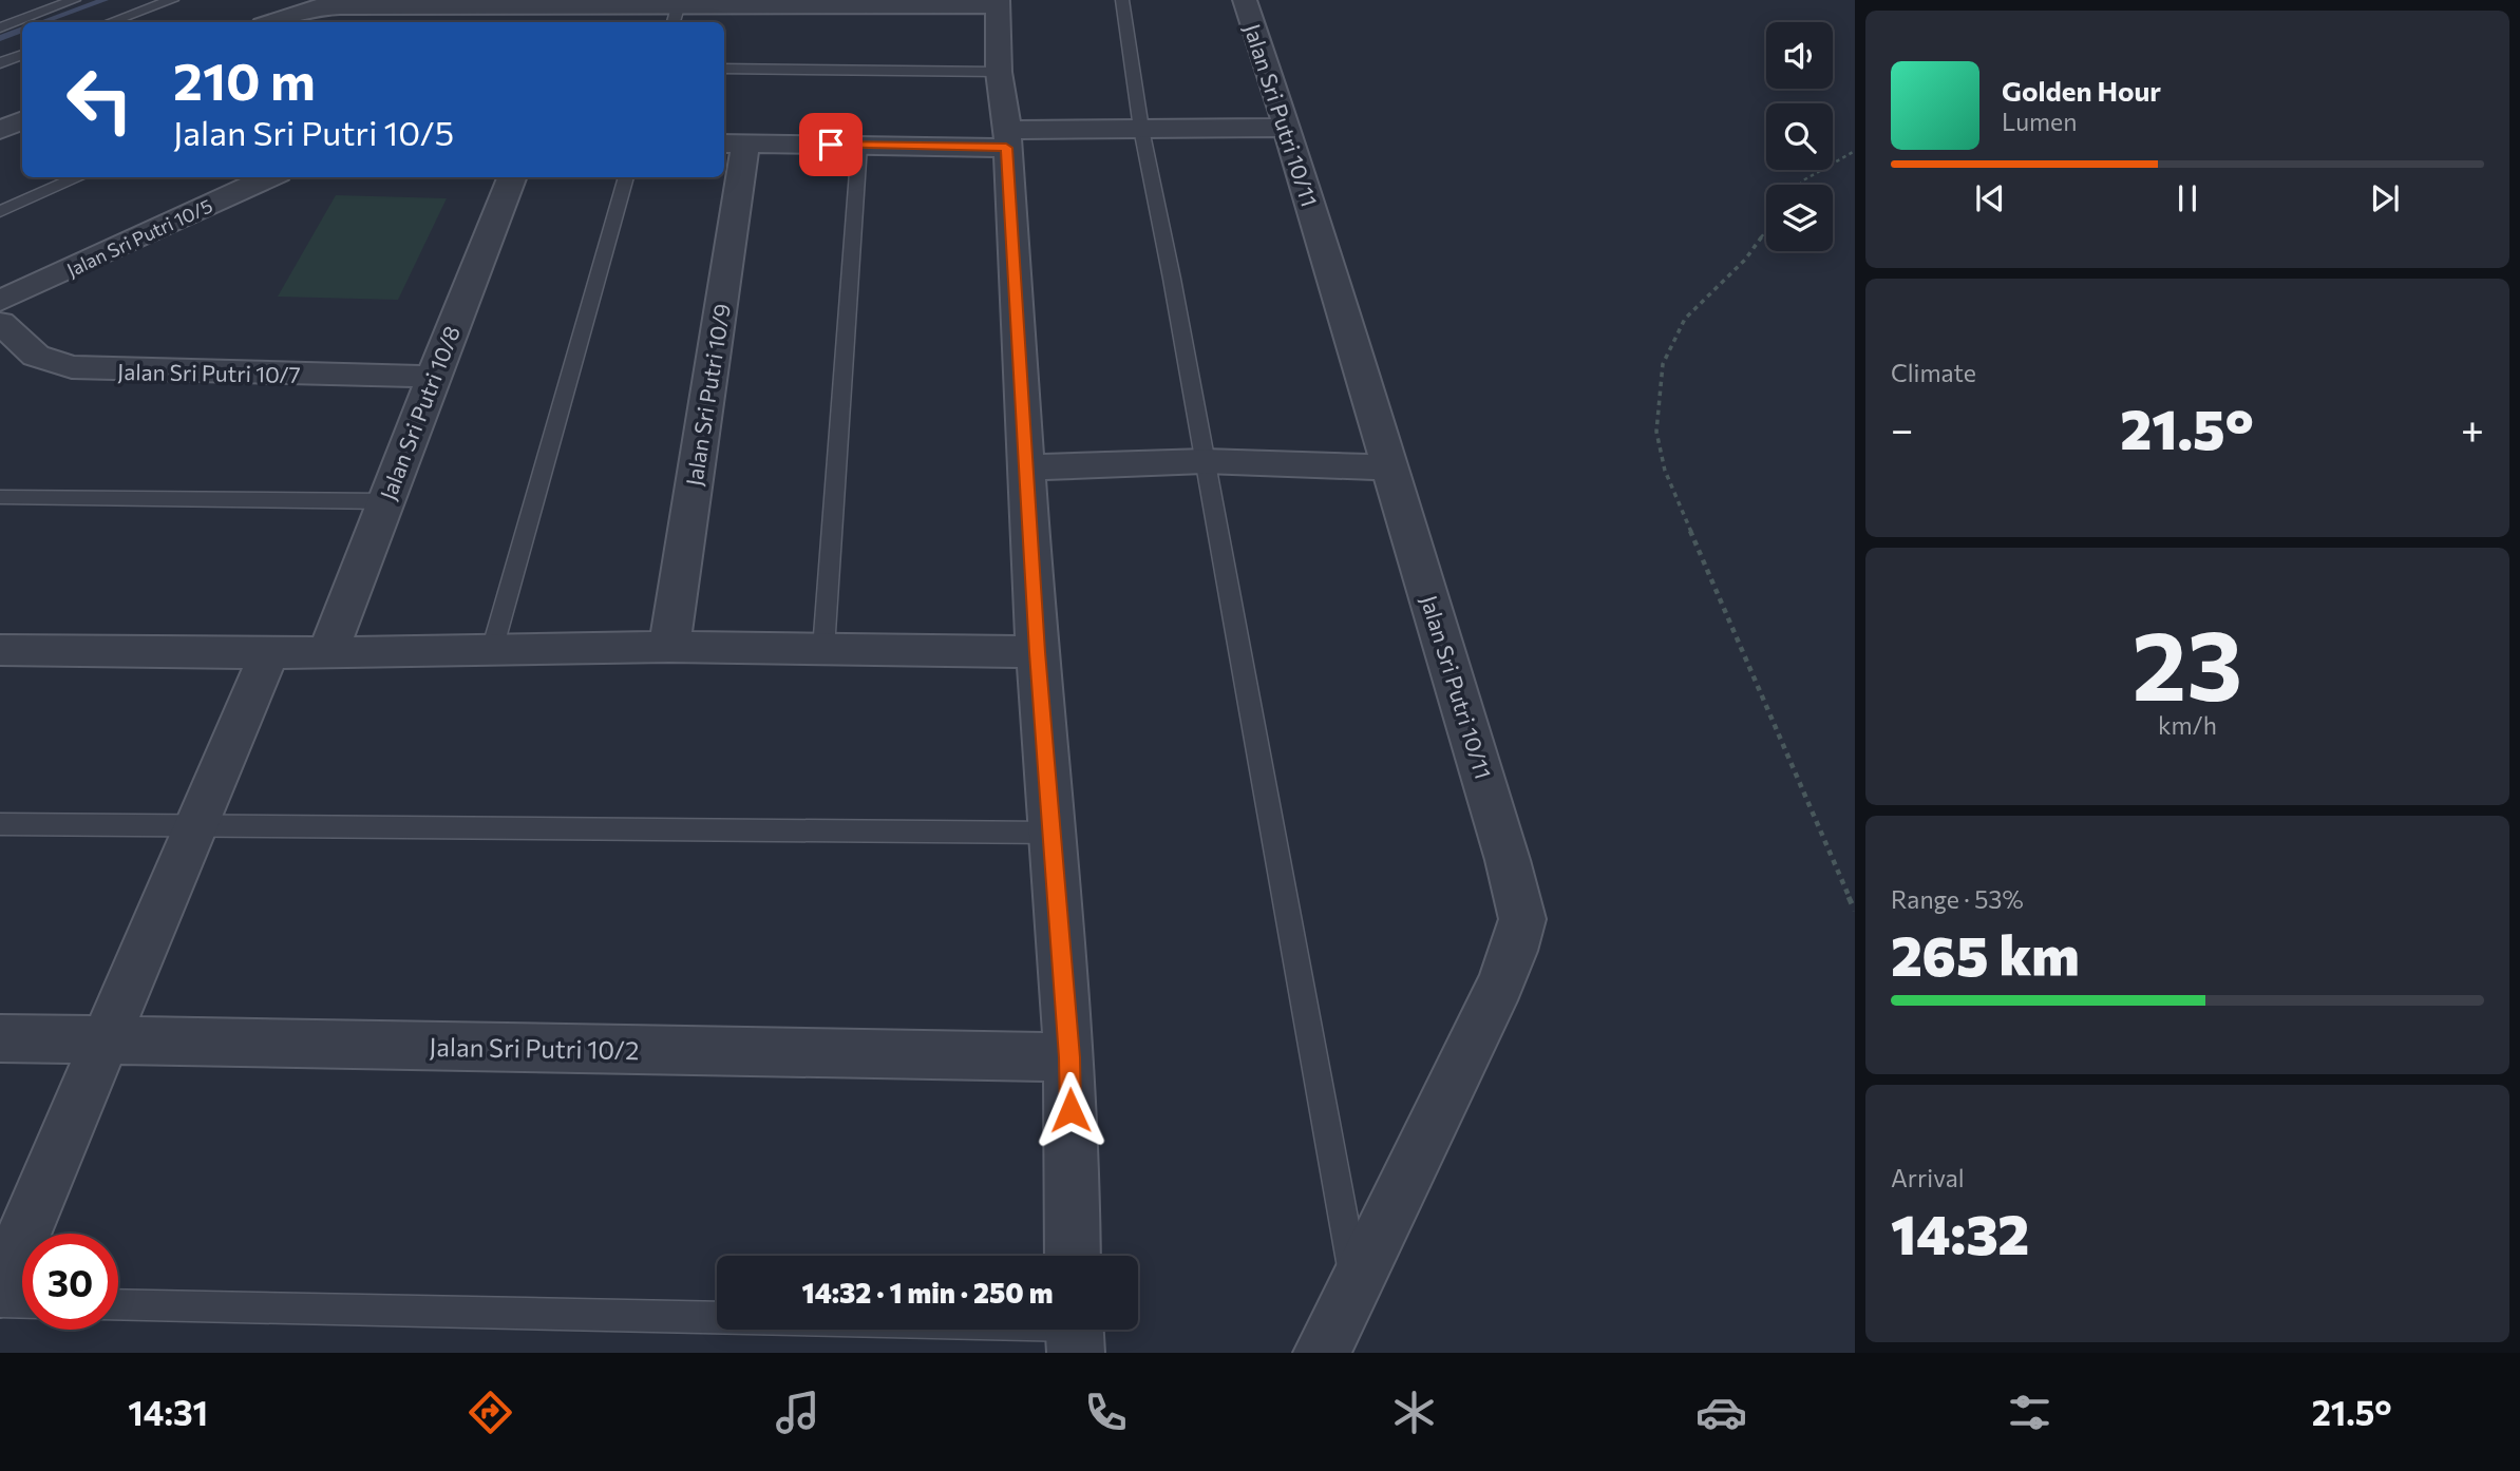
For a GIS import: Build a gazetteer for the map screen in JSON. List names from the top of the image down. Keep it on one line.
{"streets":{"street":["Jalan Sri Putri 10/11","Jalan Sri Putri 10/5","Jalan Sri Putri 10/7","Jalan Sri Putri 10/9","Jalan Sri Putri 10/8","Jalan Sri Putri 10/2"]},"crossings":[["Jalan Sri Putri 10/7","Jalan Sri Putri 10/8"]],"page":{"turn":["210 m","Jalan Sri Putri 10/5"],"song":["Golden Hour","Lumen"],"tile":["Climate",["23","km/h"],["Range · 53%","265 km"],["Arrival","14:32"]],"heat":["−","21.5°","+"],"limit":"30","trip":"14:32 · 1 min · 250 m","tabs":["14:31","21.5°"]}}
